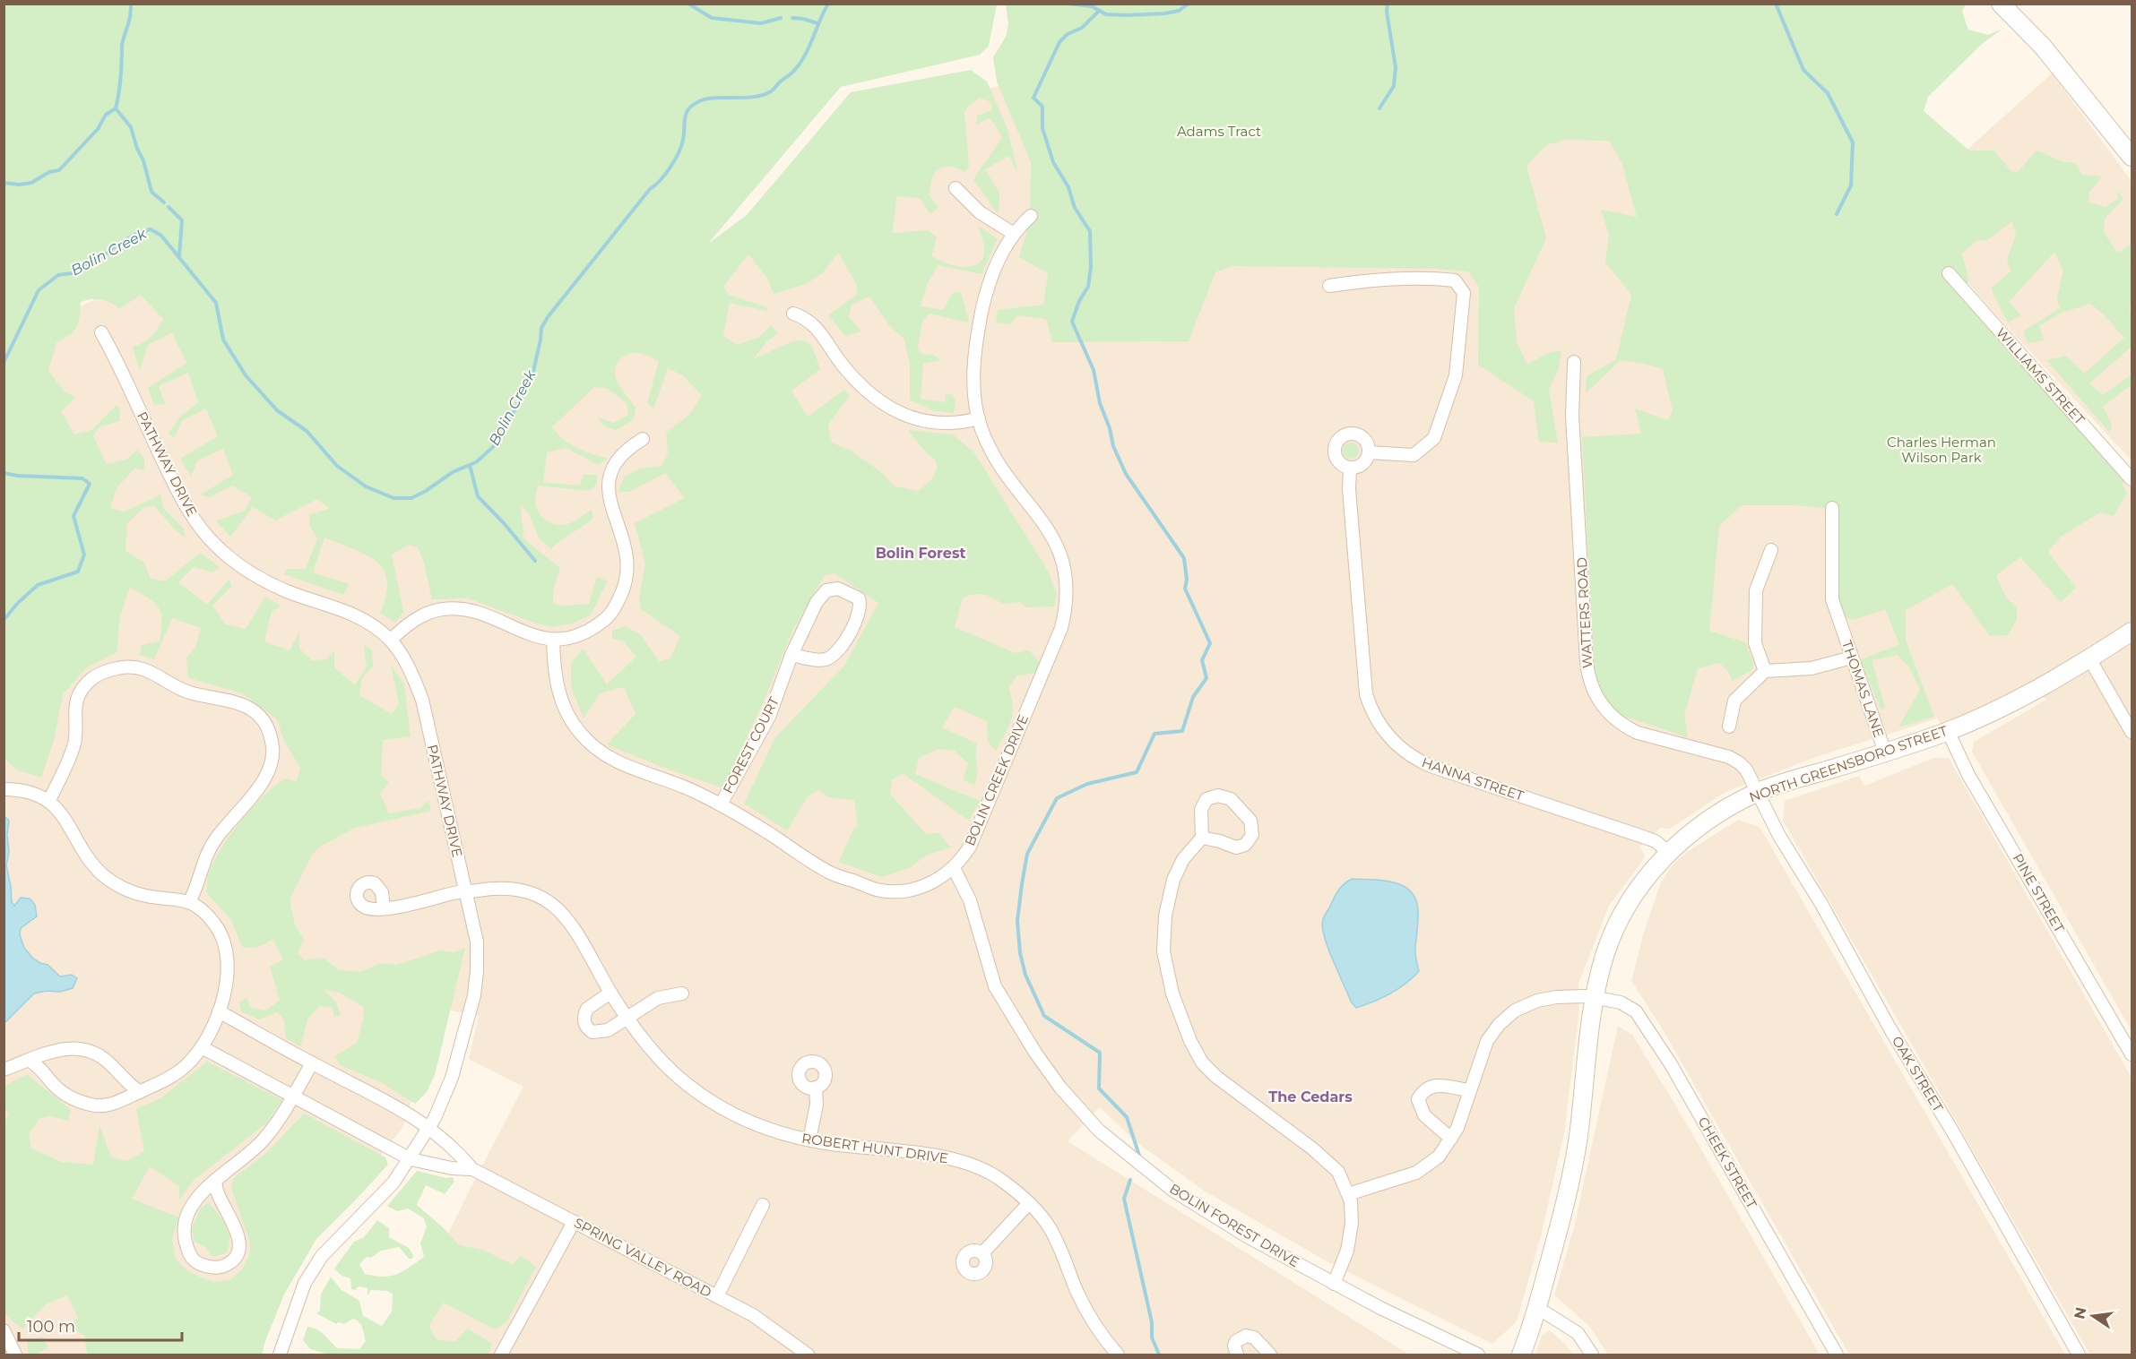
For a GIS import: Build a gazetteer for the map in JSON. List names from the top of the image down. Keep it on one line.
{"streets":{"main road":["NORTH GREENSBORO STREET"],"street":["WILLIAMS STREET","PATHWAY DRIVE","WATTERS ROAD","THOMAS LANE","FOREST COURT","HANNA STREET","BOLIN CREEK DRIVE","PINE STREET","OAK STREET","ROBERT HUNT DRIVE","CHEEK STREET","BOLIN FOREST DRIVE","SPRING VALLEY ROAD"]},"crossings":[["PATHWAY DRIVE","ROBERT HUNT DRIVE"],["PATHWAY DRIVE","SPRING VALLEY ROAD"],["WATTERS ROAD","NORTH GREENSBORO STREET"],["WATTERS ROAD","OAK STREET"],["THOMAS LANE","NORTH GREENSBORO STREET"],["FOREST COURT","BOLIN CREEK DRIVE"],["NORTH GREENSBORO STREET","HANNA STREET"],["NORTH GREENSBORO STREET","PINE STREET"],["NORTH GREENSBORO STREET","OAK STREET"],["NORTH GREENSBORO STREET","CHEEK STREET"],["BOLIN CREEK DRIVE","BOLIN FOREST DRIVE"]],"districts":["Bolin Forest","The Cedars"],"water":["Bolin Creek"],"parks":["Adams Tract","Charles Herman Wilson Park"],"scale_bar":"100 m","north":"left"}
